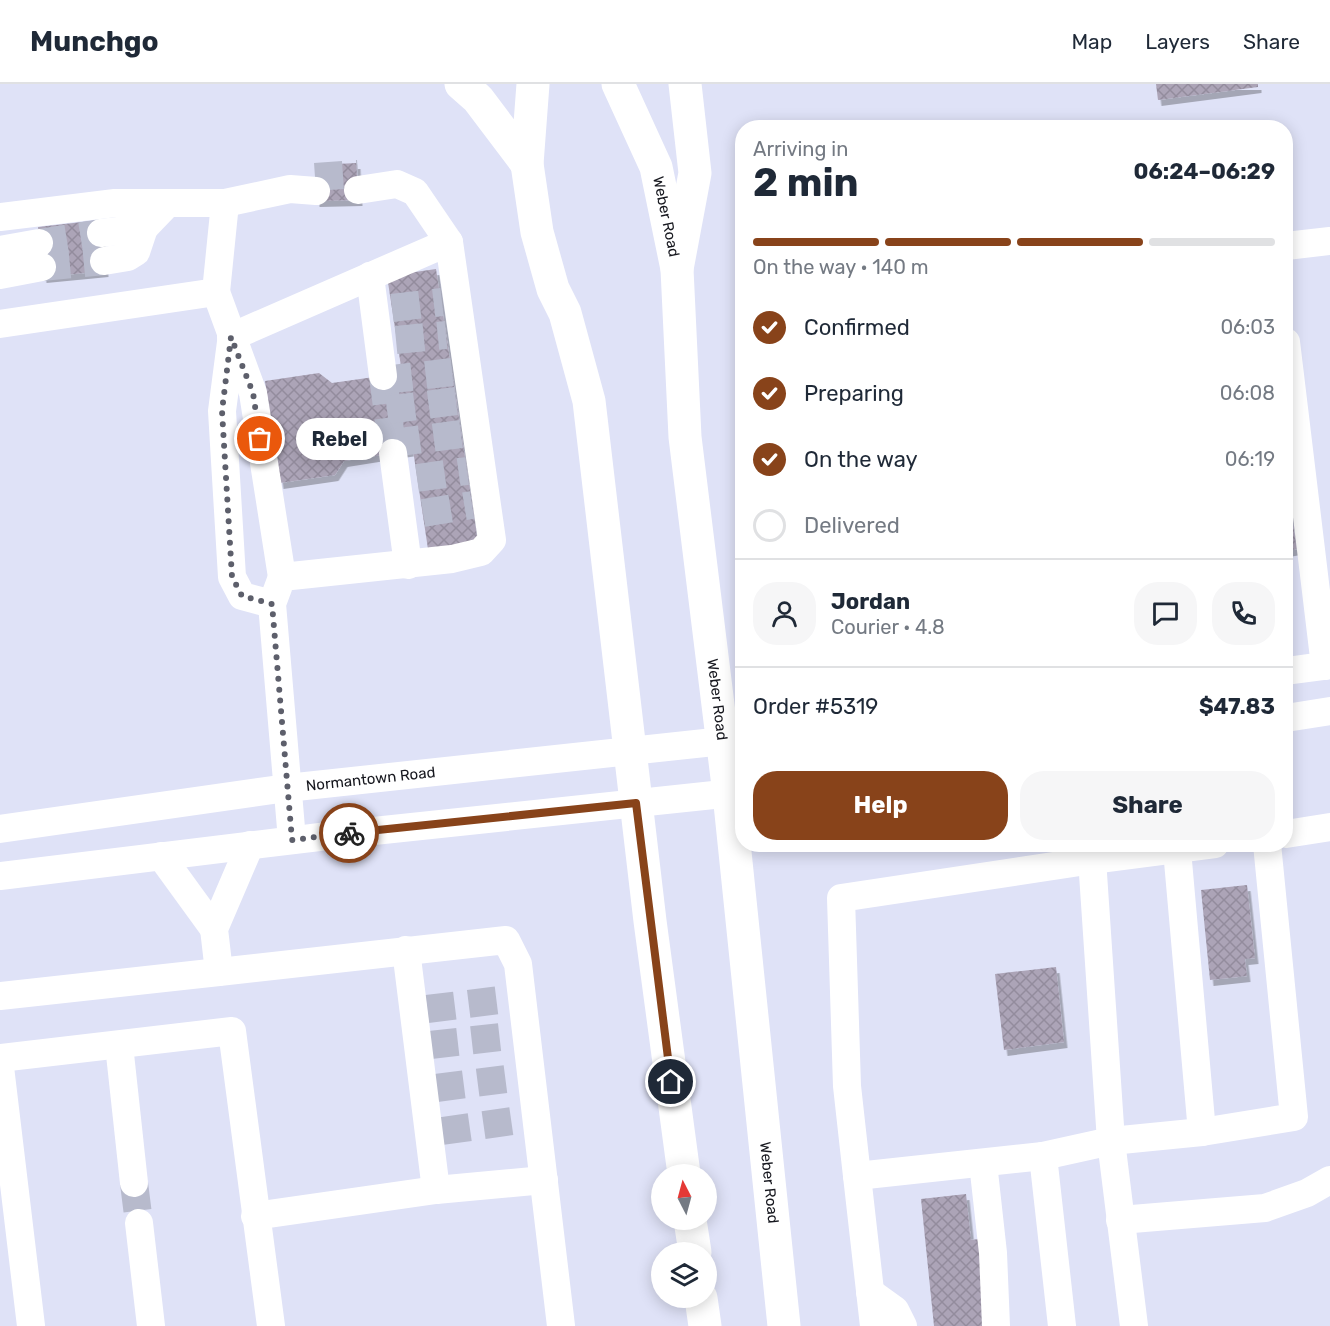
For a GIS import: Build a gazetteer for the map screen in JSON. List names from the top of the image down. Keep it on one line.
{"streets":{"main road":["Weber Road"],"street":["Normantown Road"]},"crossings":[["Weber Road","Normantown Road"]],"places":["Rebel"],"north":"top","page":{"header":"Munchgo","nav":["Map","Layers","Share"],"heading":["2 min","Arriving in","06:24–06:29"],"panel":["Jordan","Courier · 4.8","Order #5319","$47.83"],"bar":"On the way · 140 m","list":[["Confirmed","06:03"],["Preparing","06:08"],["On the way","06:19"],"Delivered"],"bubble":"Rebel","buttons":["Help","Share"]}}
